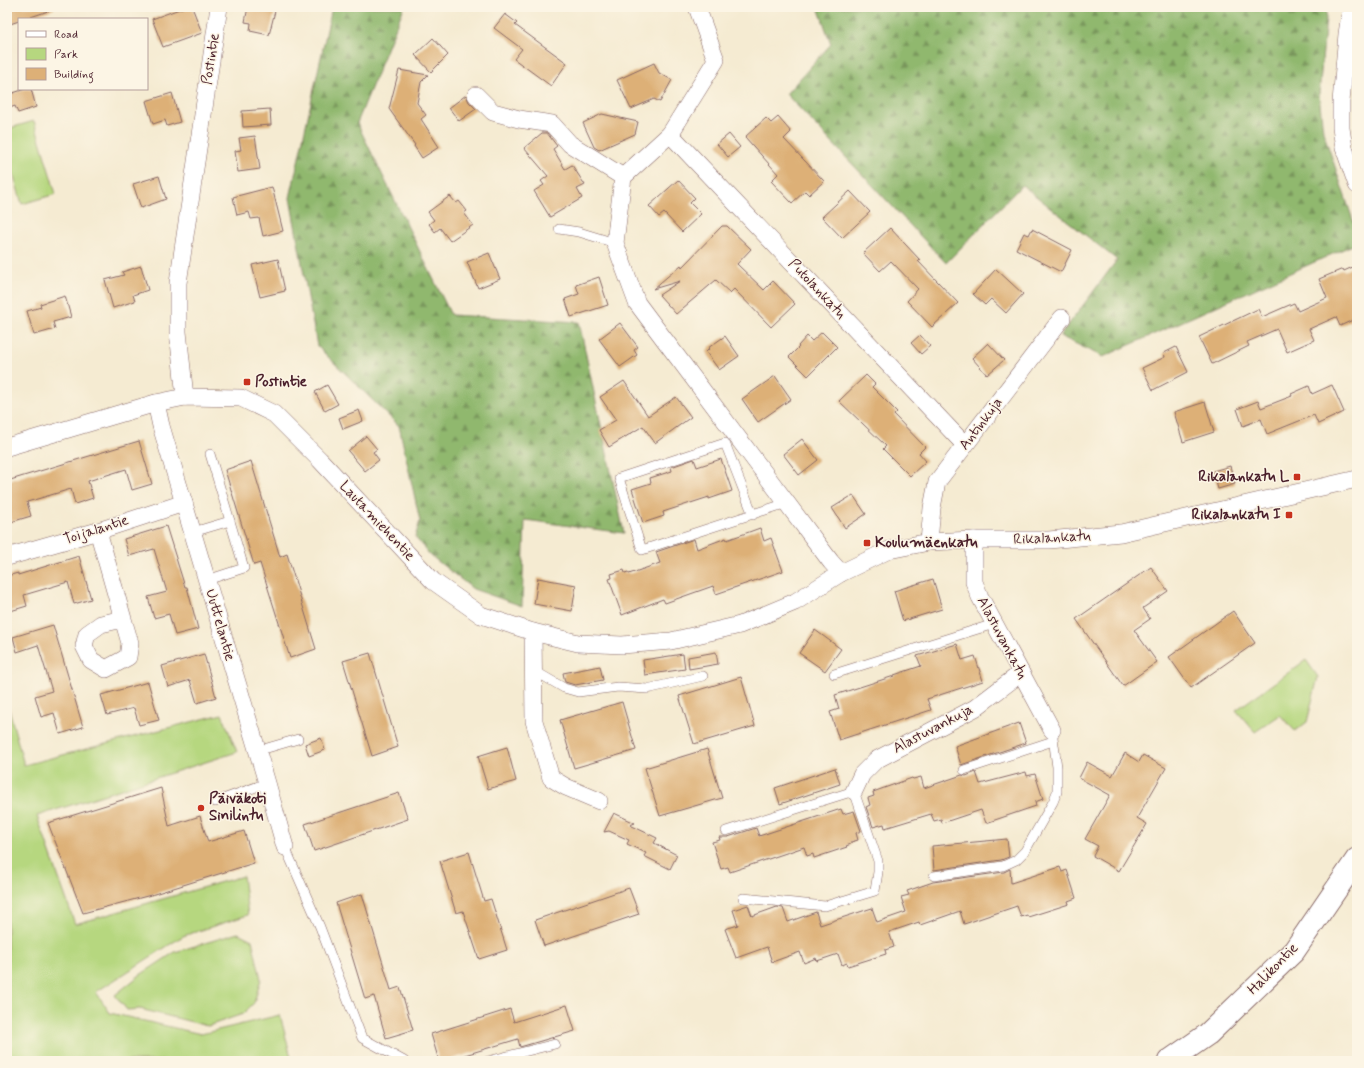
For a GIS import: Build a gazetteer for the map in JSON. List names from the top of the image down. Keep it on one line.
{"streets":{"main road":["Halikontie"],"street":["Postintie","Putolankatu","Antinkuja","Lautamiehentie","Toijalantie","Rikalankatu","Uuttelantie","Alastuvankatu","Alastuvankuja"]},"crossings":[["Postintie","Lautamiehentie"],["Putolankatu","Antinkuja"],["Antinkuja","Rikalankatu"],["Lautamiehentie","Rikalankatu"],["Lautamiehentie","Uuttelantie"],["Toijalantie","Uuttelantie"],["Rikalankatu","Alastuvankatu"],["Alastuvankatu","Alastuvankuja"]],"places":{"transit":["Postintie","Rikalankatu L","Rikalankatu I","Koulumäenkatu"],"other":["Päiväkoti Sinilintu"]},"legend":["Road","Park","Building"]}
